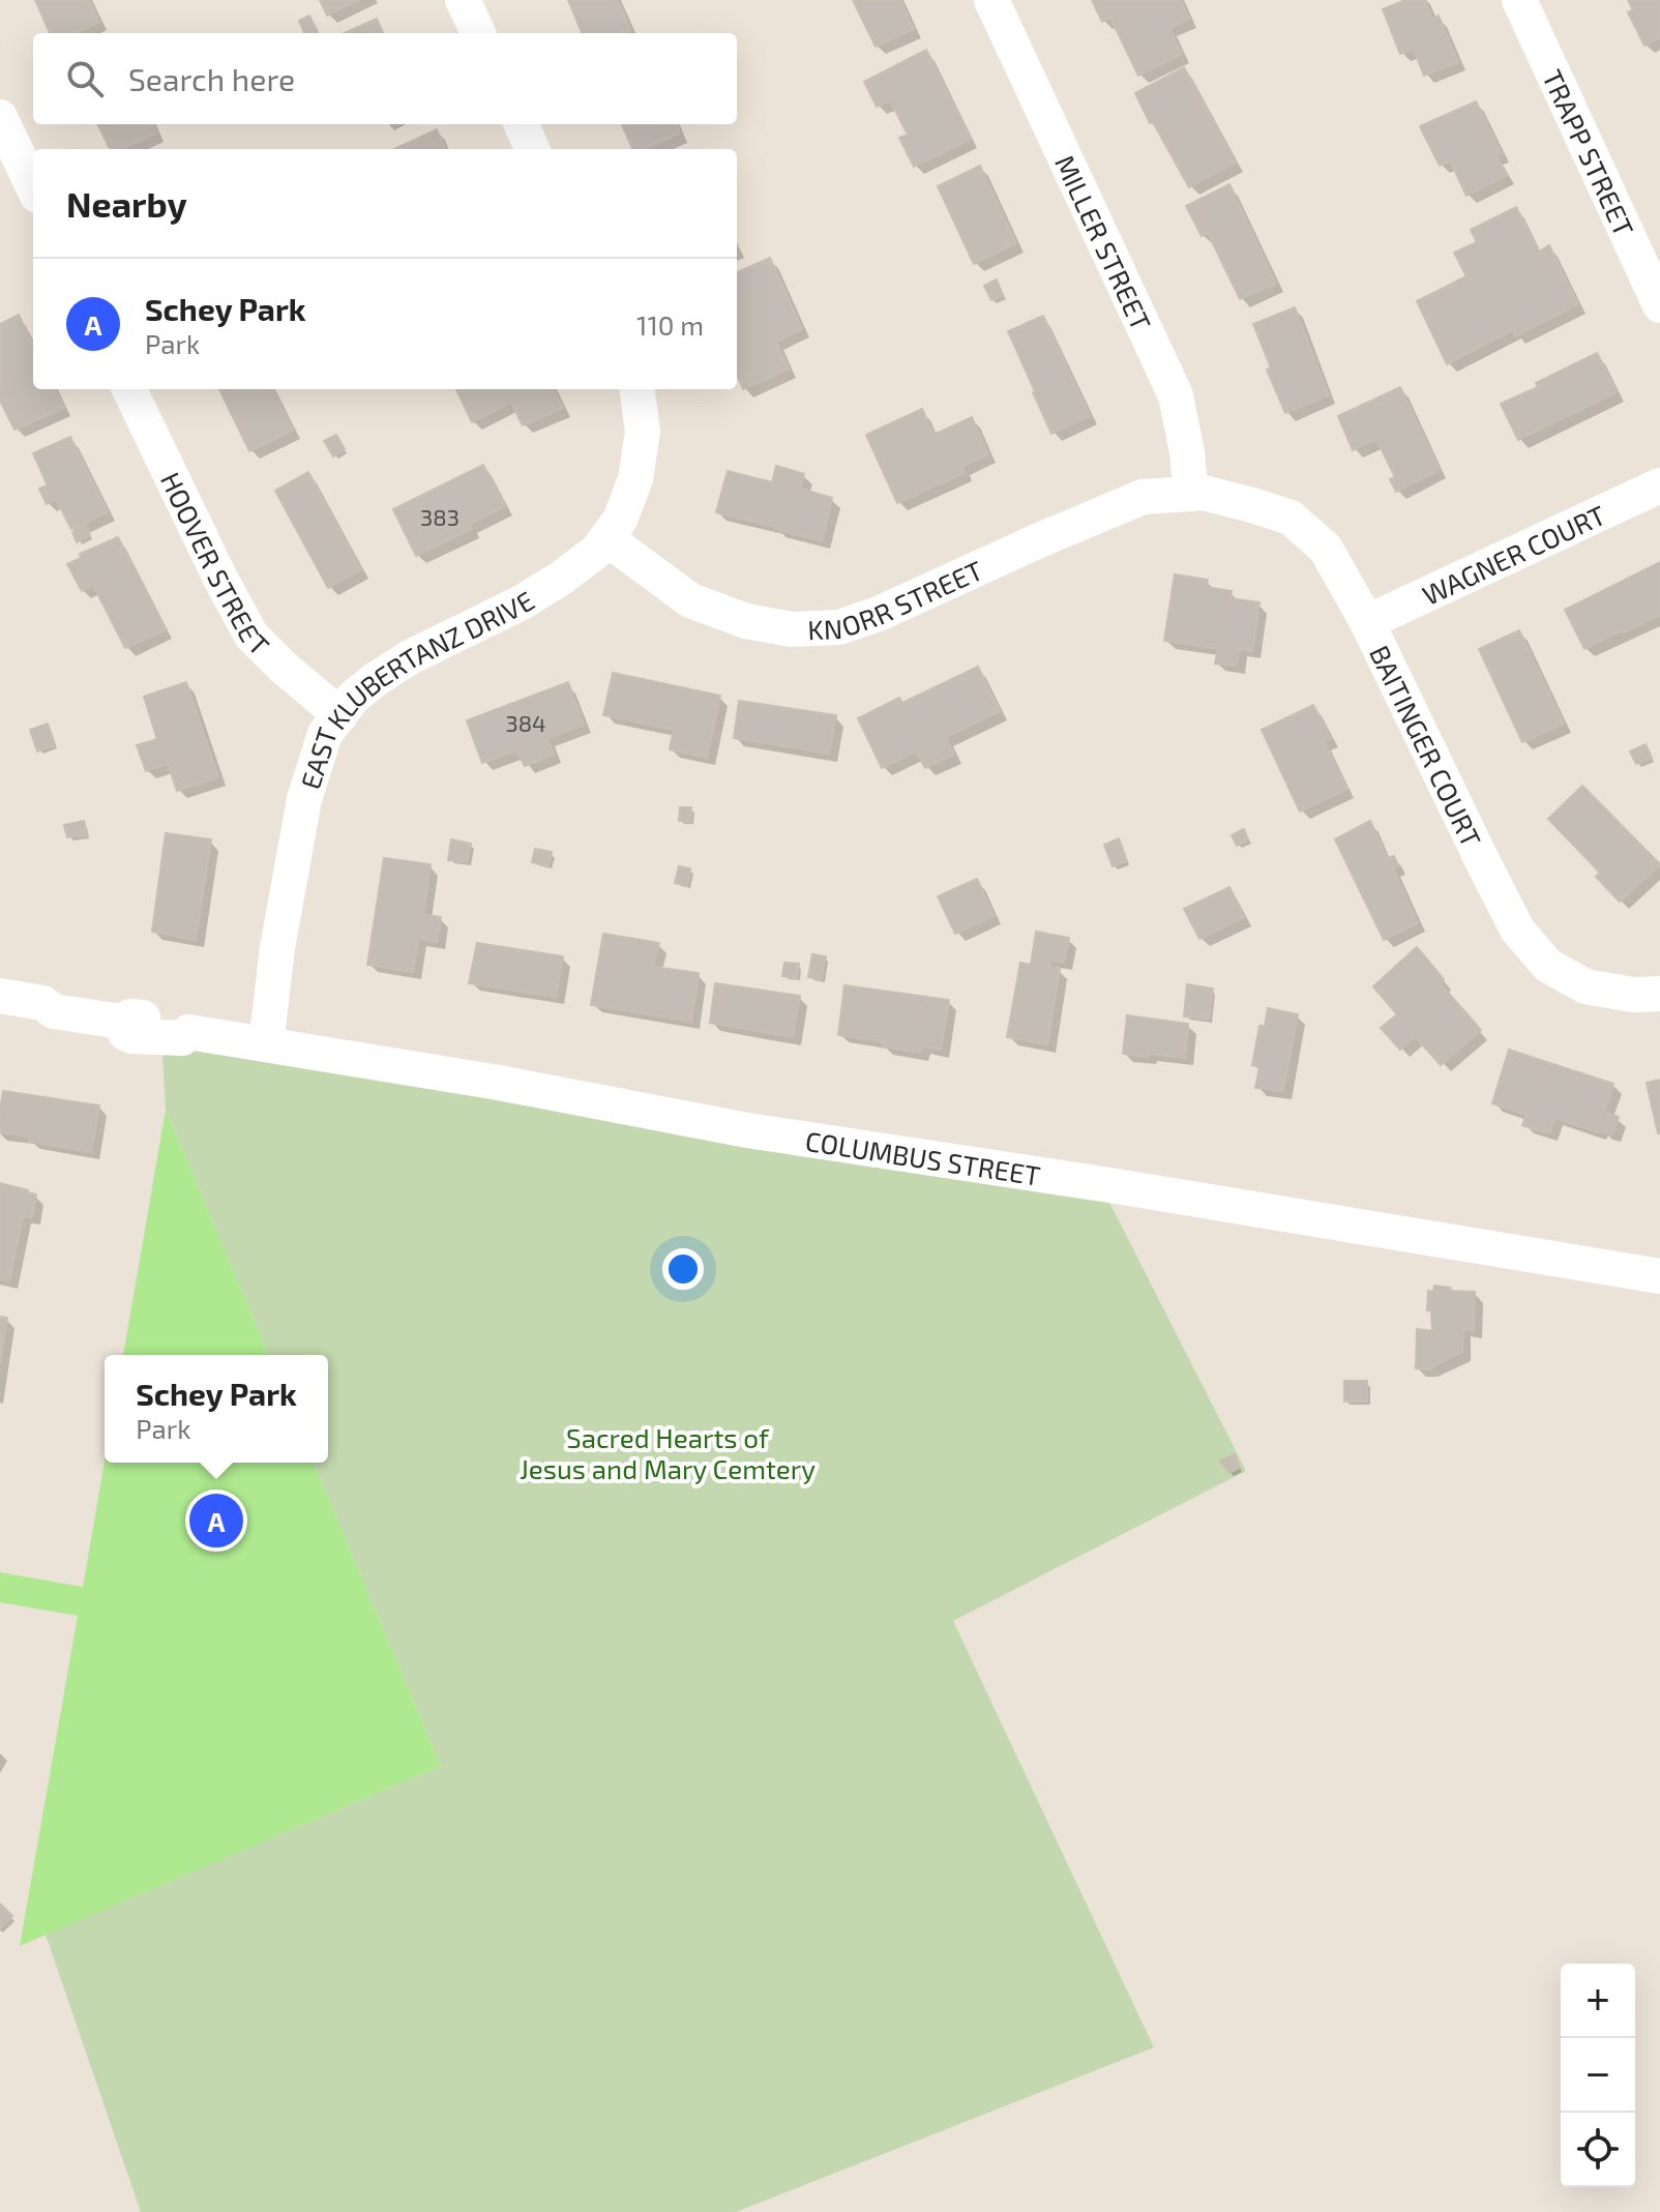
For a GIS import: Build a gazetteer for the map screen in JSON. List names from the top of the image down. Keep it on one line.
{"streets":{"street":["TRAPP STREET","MILLER STREET","WAGNER COURT","HOOVER STREET","KNORR STREET","EAST KLUBERTANZ DRIVE","BAITINGER COURT","COLUMBUS STREET"]},"crossings":[["MILLER STREET","KNORR STREET"],["MILLER STREET","BAITINGER COURT"],["WAGNER COURT","BAITINGER COURT"],["HOOVER STREET","EAST KLUBERTANZ DRIVE"],["KNORR STREET","EAST KLUBERTANZ DRIVE"],["KNORR STREET","BAITINGER COURT"],["EAST KLUBERTANZ DRIVE","COLUMBUS STREET"]],"parks":["Sacred Hearts of Jesus and Mary Cemtery"],"house_numbers":["383","384"],"page":{"search":"Search here","heading":"Nearby","list":[{"mark":"A","name":"Schey Park","note":"Park","value":"110 m"}],"popup":["Schey Park","Park"],"pins":"A","map_buttons":["+","−"]}}
